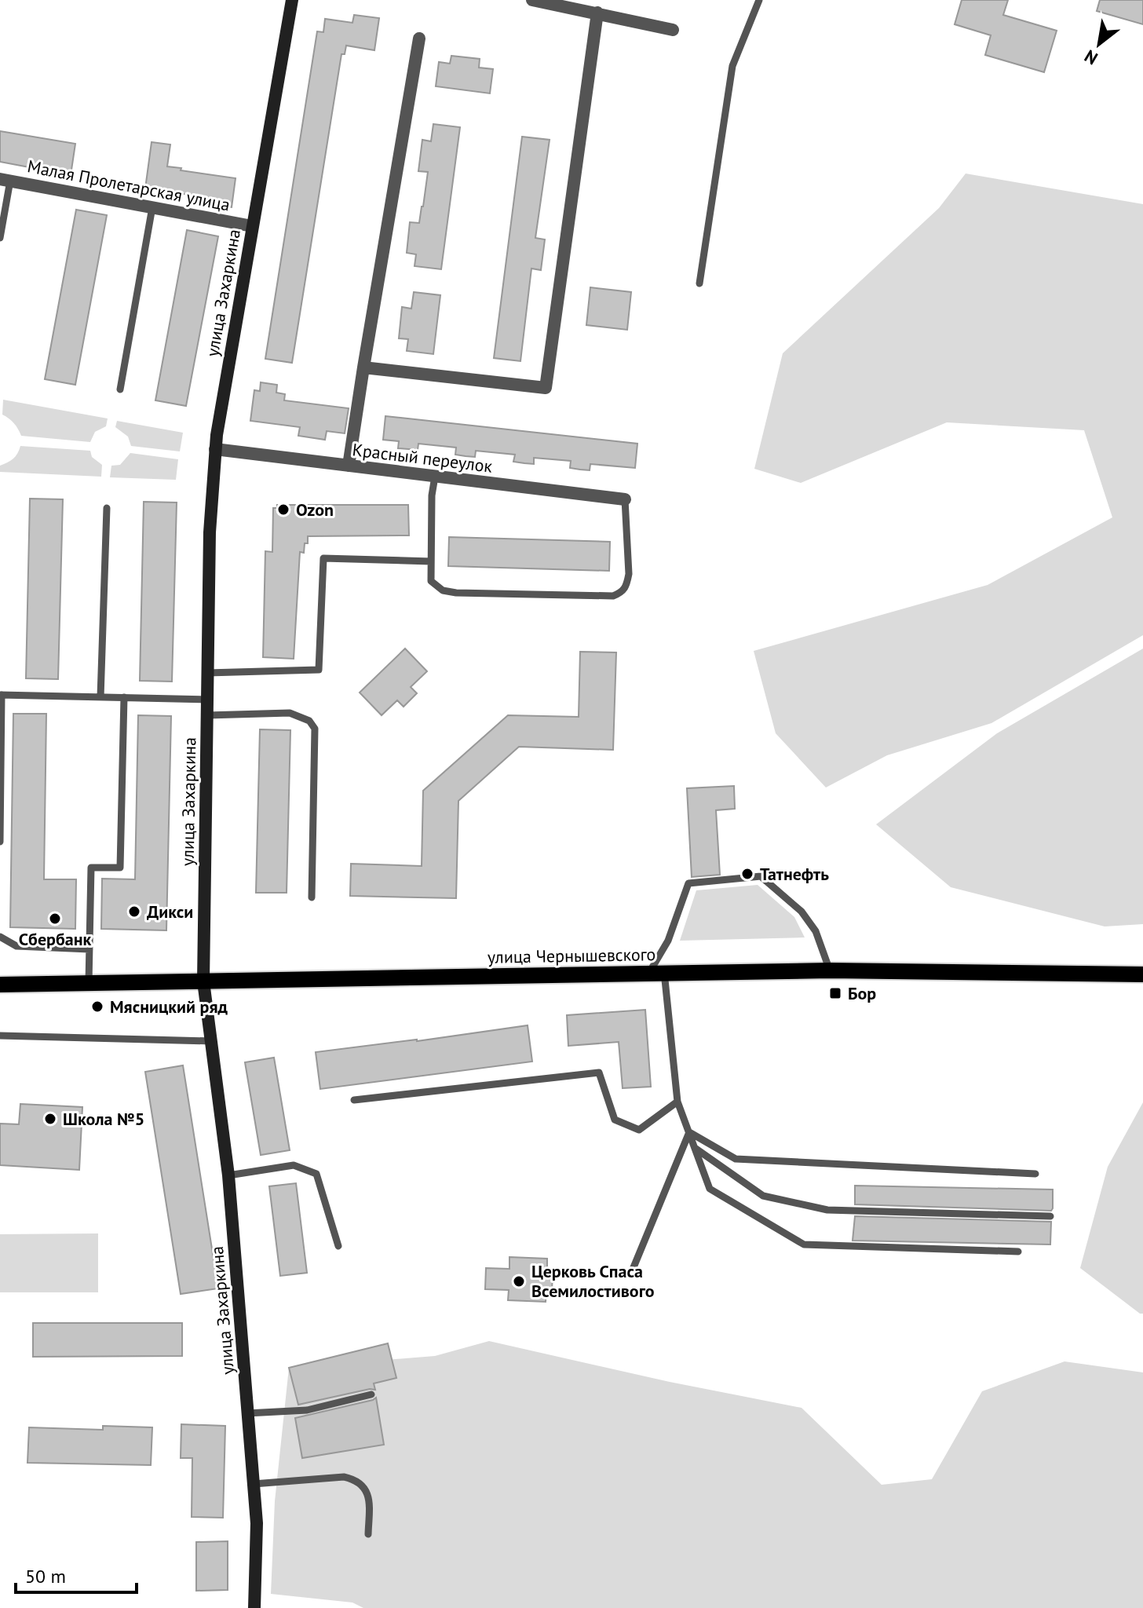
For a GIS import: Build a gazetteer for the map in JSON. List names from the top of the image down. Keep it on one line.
{"streets":{"main road":["улица Чернышевского"],"street":["Малая Пролетарская улица","улица Захаркина","Красный переулок"]},"crossings":[["Малая Пролетарская улица","улица Захаркина"],["улица Захаркина","Красный переулок"],["улица Захаркина","улица Чернышевского"]],"places":{"other":["Ozon","Татнефть","Дикси","Сбербанк","Мясницкий ряд","Школа №5","Церковь Спаса Всемилостивого"],"transit":["Бор"]},"scale_bar":"50 m","north":"bottom left"}
